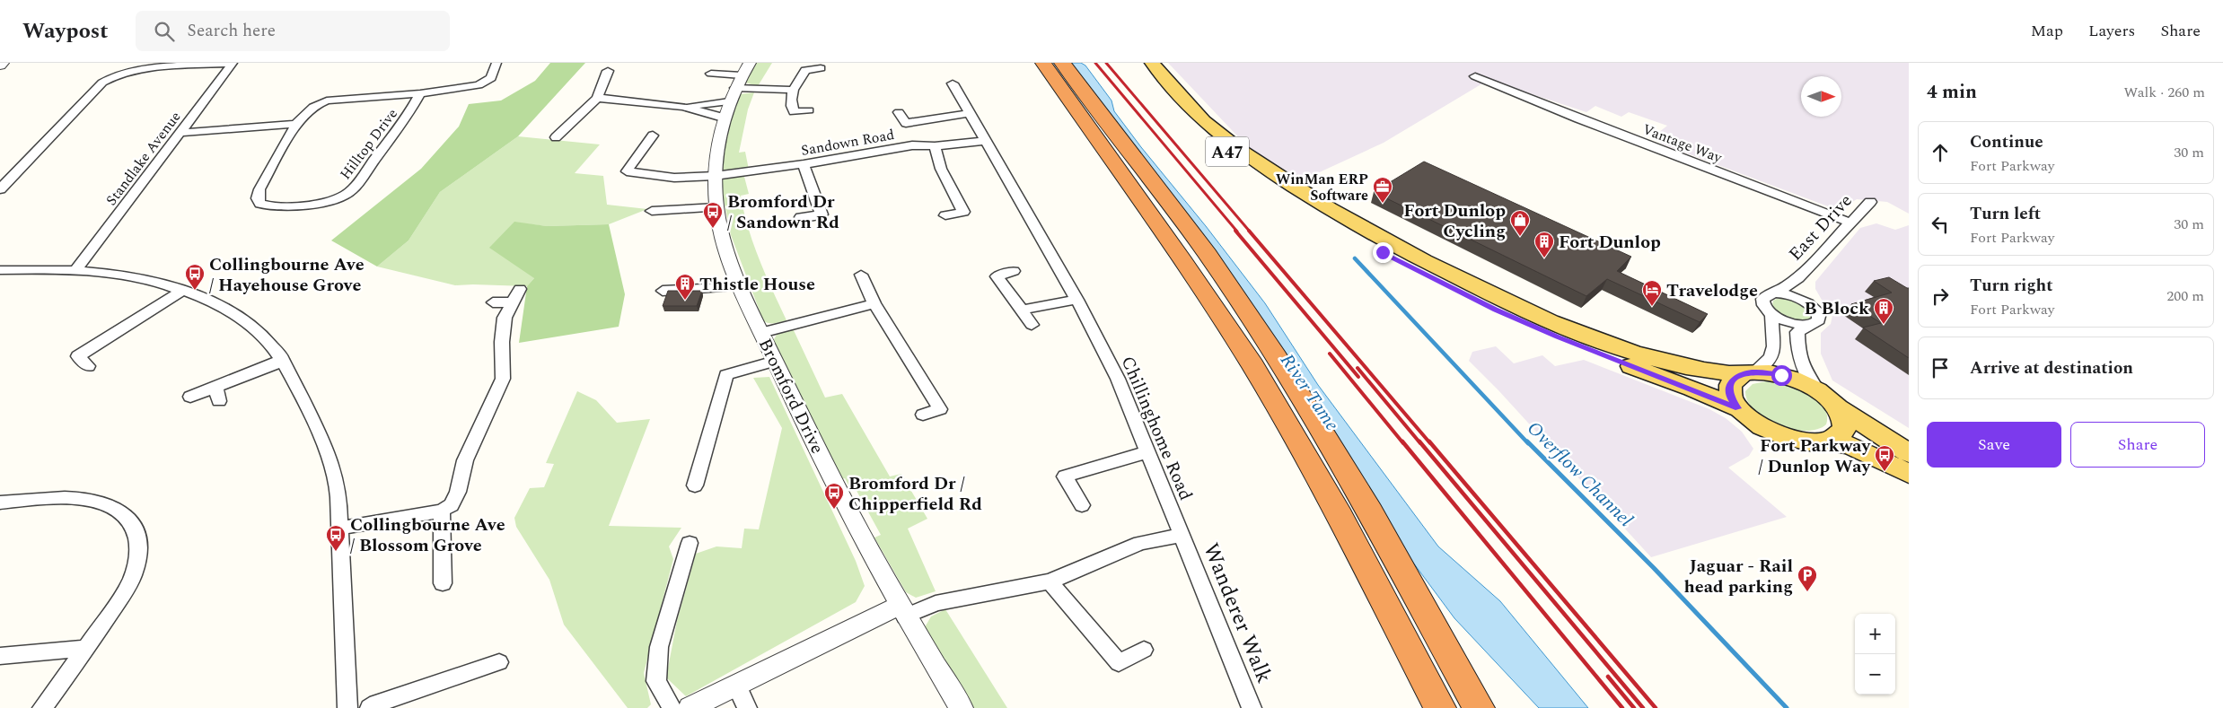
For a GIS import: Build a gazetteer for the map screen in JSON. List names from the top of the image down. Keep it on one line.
{"streets":{"main road":["A47"],"street":["Sandown Road","Vantage Way","Hilltop Drive","Standlake Avenue","East Drive","Bromford Drive","Chillinghome Road","Wanderer Walk"]},"crossings":[["Sandown Road","Bromford Drive"],["Sandown Road","Chillinghome Road"],["Vantage Way","East Drive"],["Chillinghome Road","Wanderer Walk"]],"water":["River Tame","Overflow Channel"],"places":{"office":["WinMan ERP Software"],"bus stop":["Bromford Dr / Sandown Rd","Collingbourne Ave / Hayehouse Grove","Fort Parkway / Dunlop Way","Bromford Dr / Chipperfield Rd","Collingbourne Ave / Blossom Grove"],"shop":["Fort Dunlop Cycling"],"building":["Fort Dunlop","Thistle House","B Block"],"hotel":["Travelodge"],"parking":["Jaguar - Rail head parking"]},"north":"right","page":{"header":"Waypost","search":"Search here","nav":["Map","Layers","Share"],"heading":["4 min","Walk · 260 m"],"list":[["Continue","Fort Parkway","30 m"],["Turn left","Fort Parkway","30 m"],["Turn right","Fort Parkway","200 m"],"Arrive at destination"],"buttons":["Save","Share"],"map_buttons":["+","−"]}}
